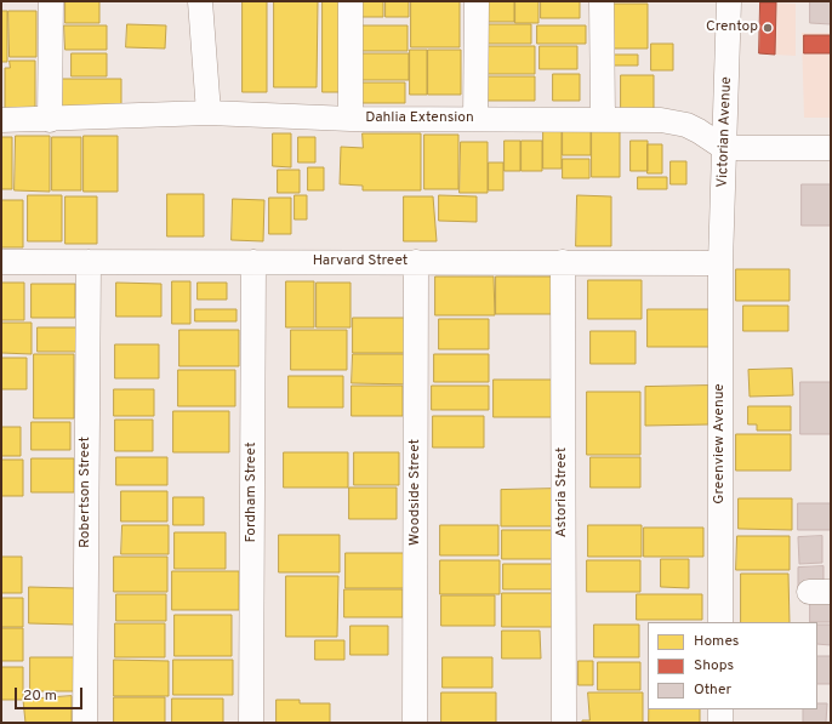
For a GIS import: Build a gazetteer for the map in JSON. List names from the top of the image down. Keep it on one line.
{"streets":{"street":["Dahlia Extension","Victorian Avenue","Harvard Street","Greenview Avenue","Robertson Street","Fordham Street","Woodside Street","Astoria Street"]},"crossings":[["Dahlia Extension","Victorian Avenue"],["Victorian Avenue","Harvard Street"],["Victorian Avenue","Greenview Avenue"],["Harvard Street","Greenview Avenue"],["Harvard Street","Robertson Street"],["Harvard Street","Fordham Street"],["Harvard Street","Woodside Street"],["Harvard Street","Astoria Street"]],"places":["Crentop"],"legend":["Homes","Shops","Other"],"scale_bar":"20 m"}
